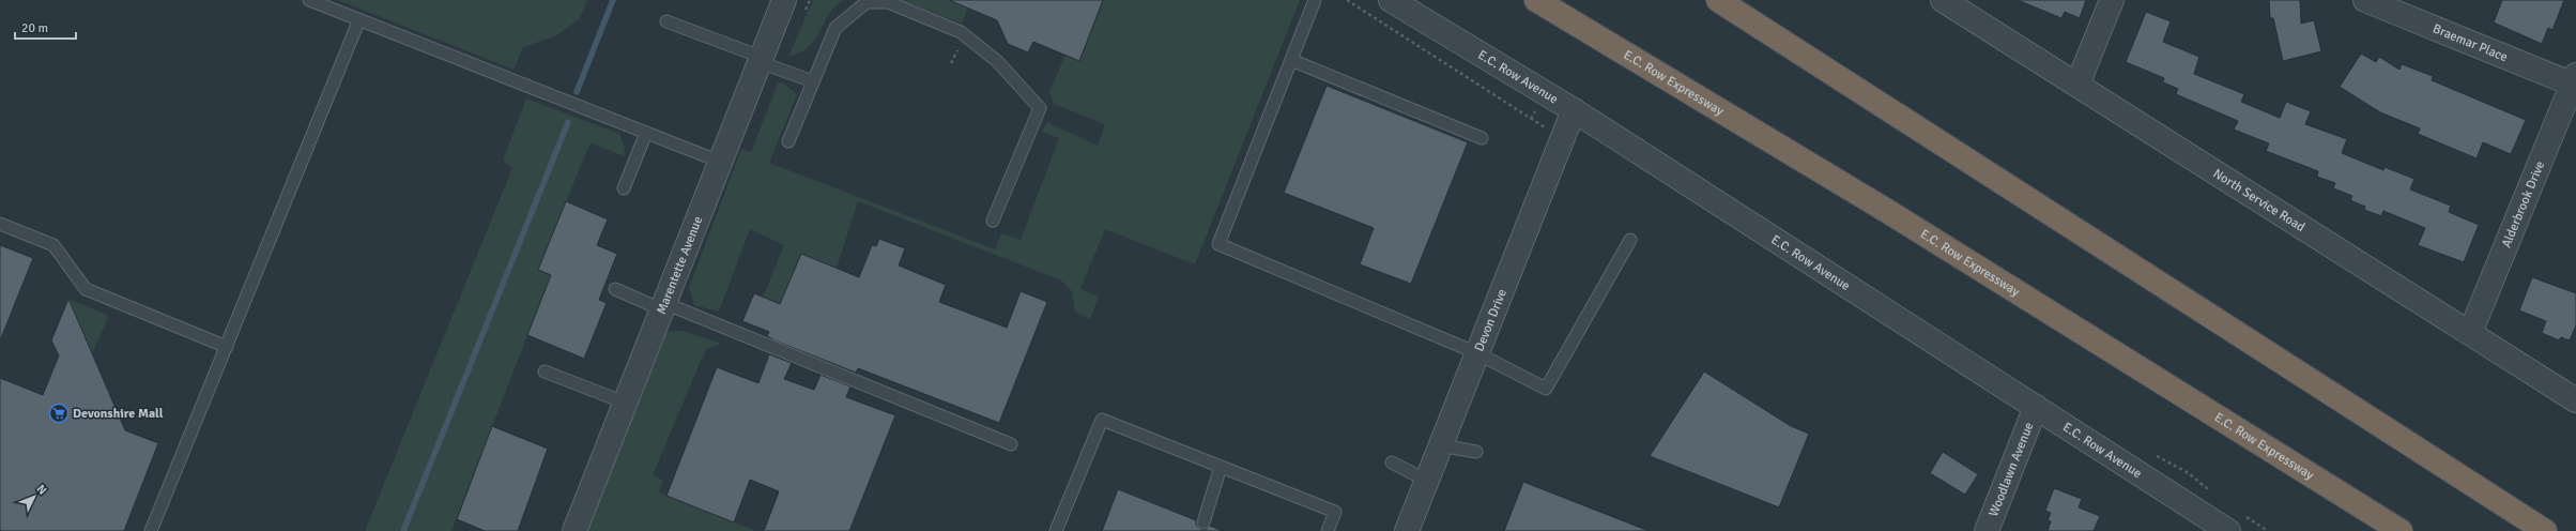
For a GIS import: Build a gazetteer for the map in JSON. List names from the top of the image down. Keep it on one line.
{"streets":{"highway":["E.C. Row Expressway"],"street":["Braemar Place","E.C. Row Avenue","North Service Road","Alderbrook Drive","Marentette Avenue","Devon Drive","Woodlawn Avenue"]},"crossings":[["Braemar Place","Alderbrook Drive"],["E.C. Row Avenue","Devon Drive"],["E.C. Row Avenue","Woodlawn Avenue"],["North Service Road","Alderbrook Drive"]],"places":{"supermarket":["Devonshire Mall"]},"scale_bar":"20 m","north":"top right"}
